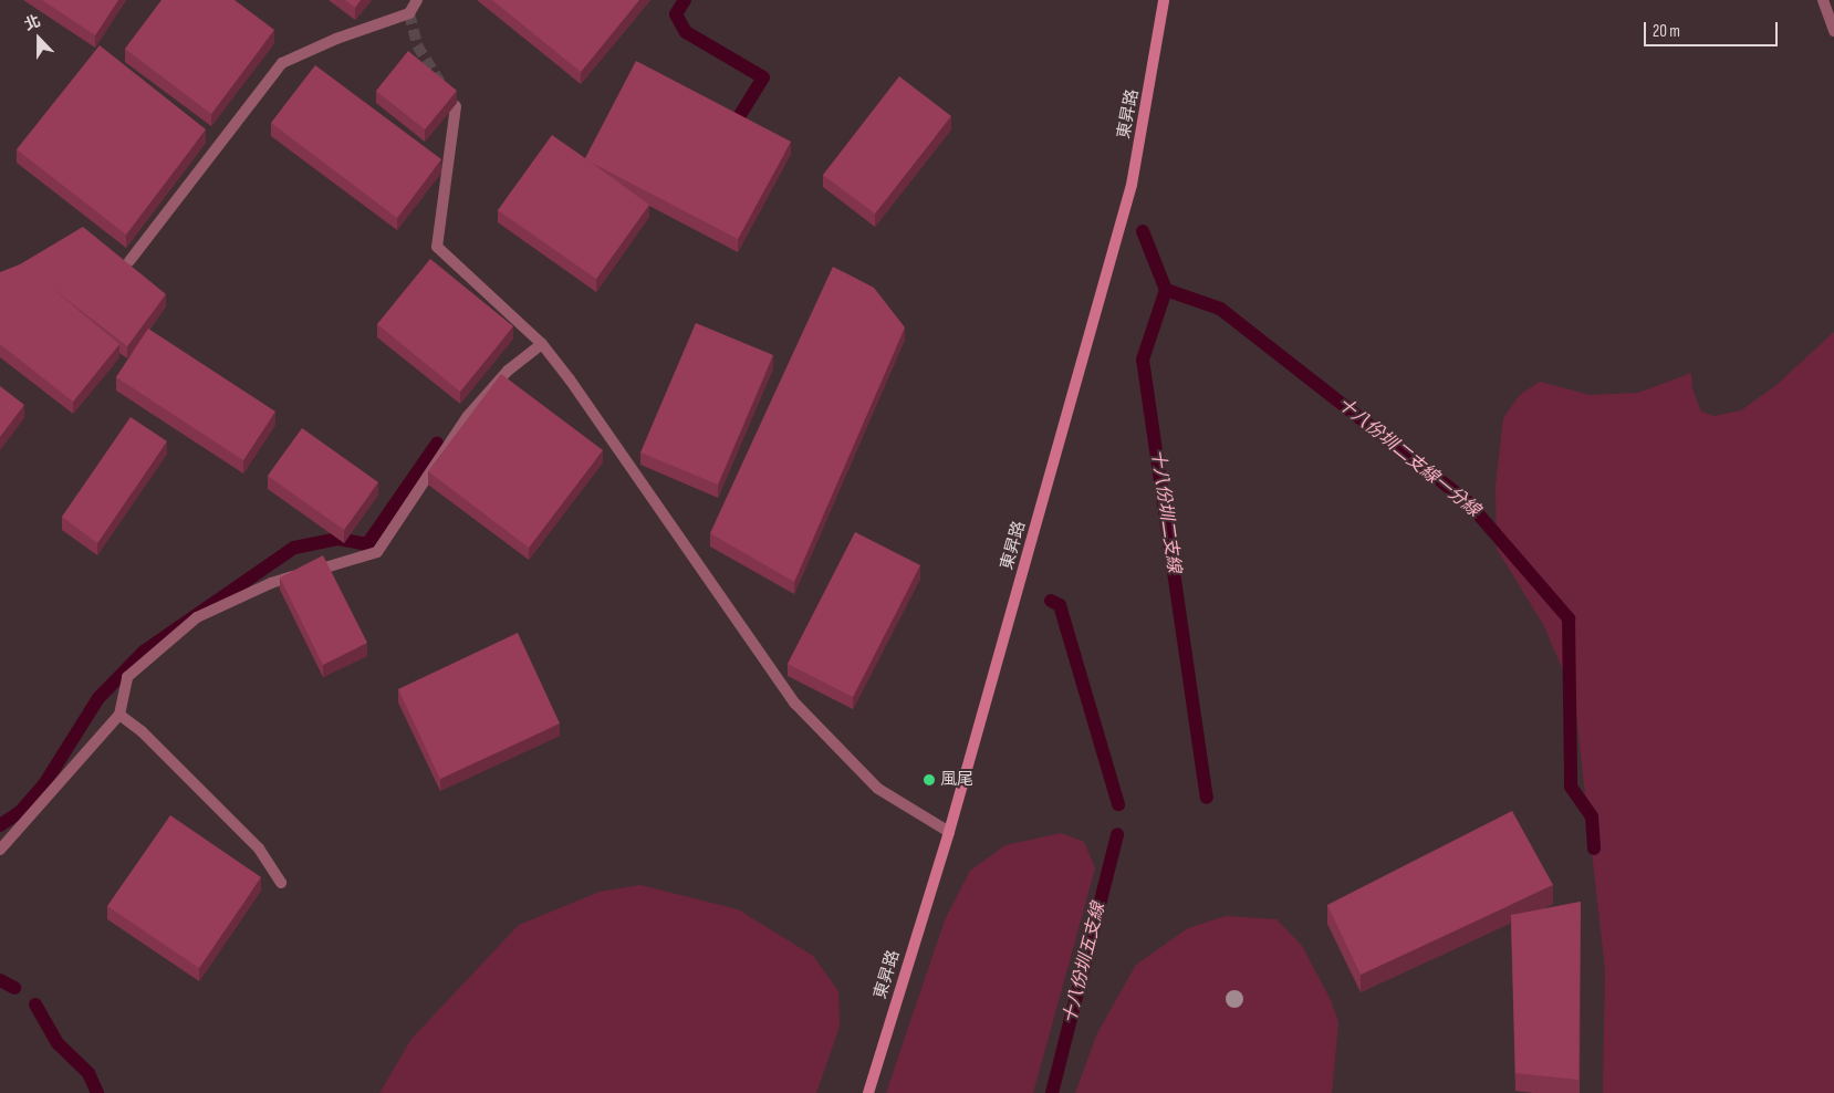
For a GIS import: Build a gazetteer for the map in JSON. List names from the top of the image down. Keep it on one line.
{"streets":{"street":["東昇路"]},"water":["十八份圳二支線一分線","十八份圳二支線","十八份圳五支線"],"places":["風尾"],"scale_bar":"20 m","north":"top"}
